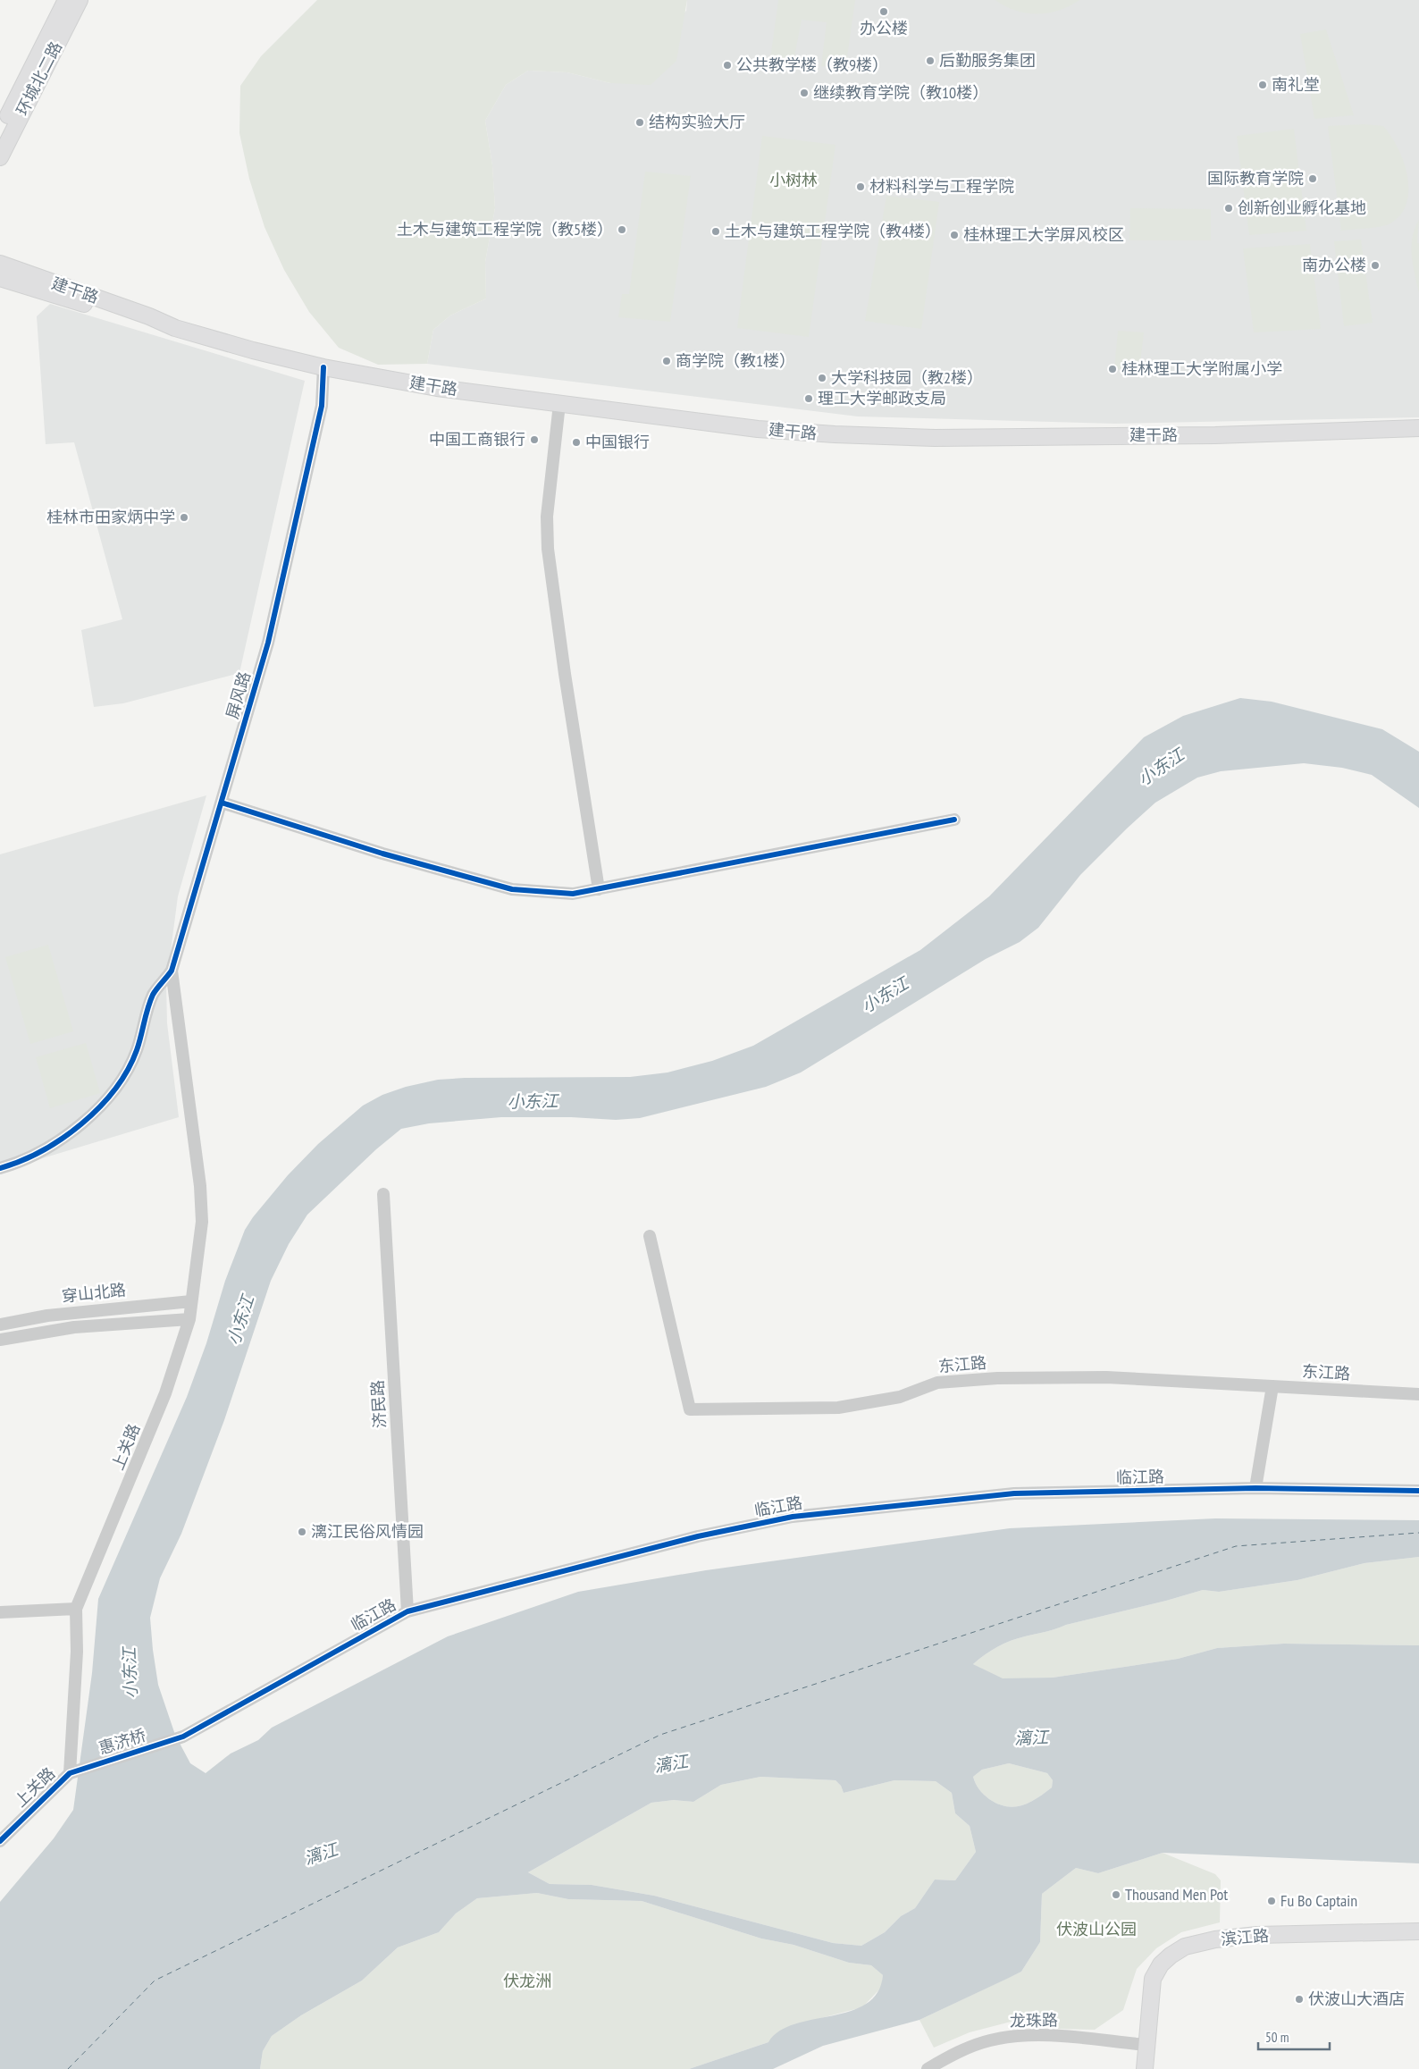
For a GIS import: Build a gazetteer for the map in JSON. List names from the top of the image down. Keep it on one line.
{"streets":{"main road":["环城北二路","建干路","滨江路"],"street":["屏风路","穿山北路","东江路","济民路","上关路","临江路","惠济桥","龙珠路"]},"crossings":[["建干路","屏风路"],["屏风路","上关路"],["穿山北路","上关路"],["济民路","临江路"],["上关路","惠济桥"],["临江路","惠济桥"],["滨江路","龙珠路"]],"water":["小东江","漓江"],"parks":["小树林","伏波山公园","伏龙洲"],"places":["办公楼","后勤服务集团","公共教学楼（教9楼）","南礼堂","继续教育学院（教10楼）","结构实验大厅","国际教育学院","材料科学与工程学院","创新创业孵化基地","土木与建筑工程学院（教5楼）","土木与建筑工程学院（教4楼）","桂林理工大学屏风校区","南办公楼","商学院（教1楼）","桂林理工大学附属小学","大学科技园（教2楼）","理工大学邮政支局","中国工商银行","中国银行","桂林市田家炳中学","漓江民俗风情园","Thousand Men Pot","Fu Bo Captain","伏波山大酒店"],"scale_bar":"50 m"}
